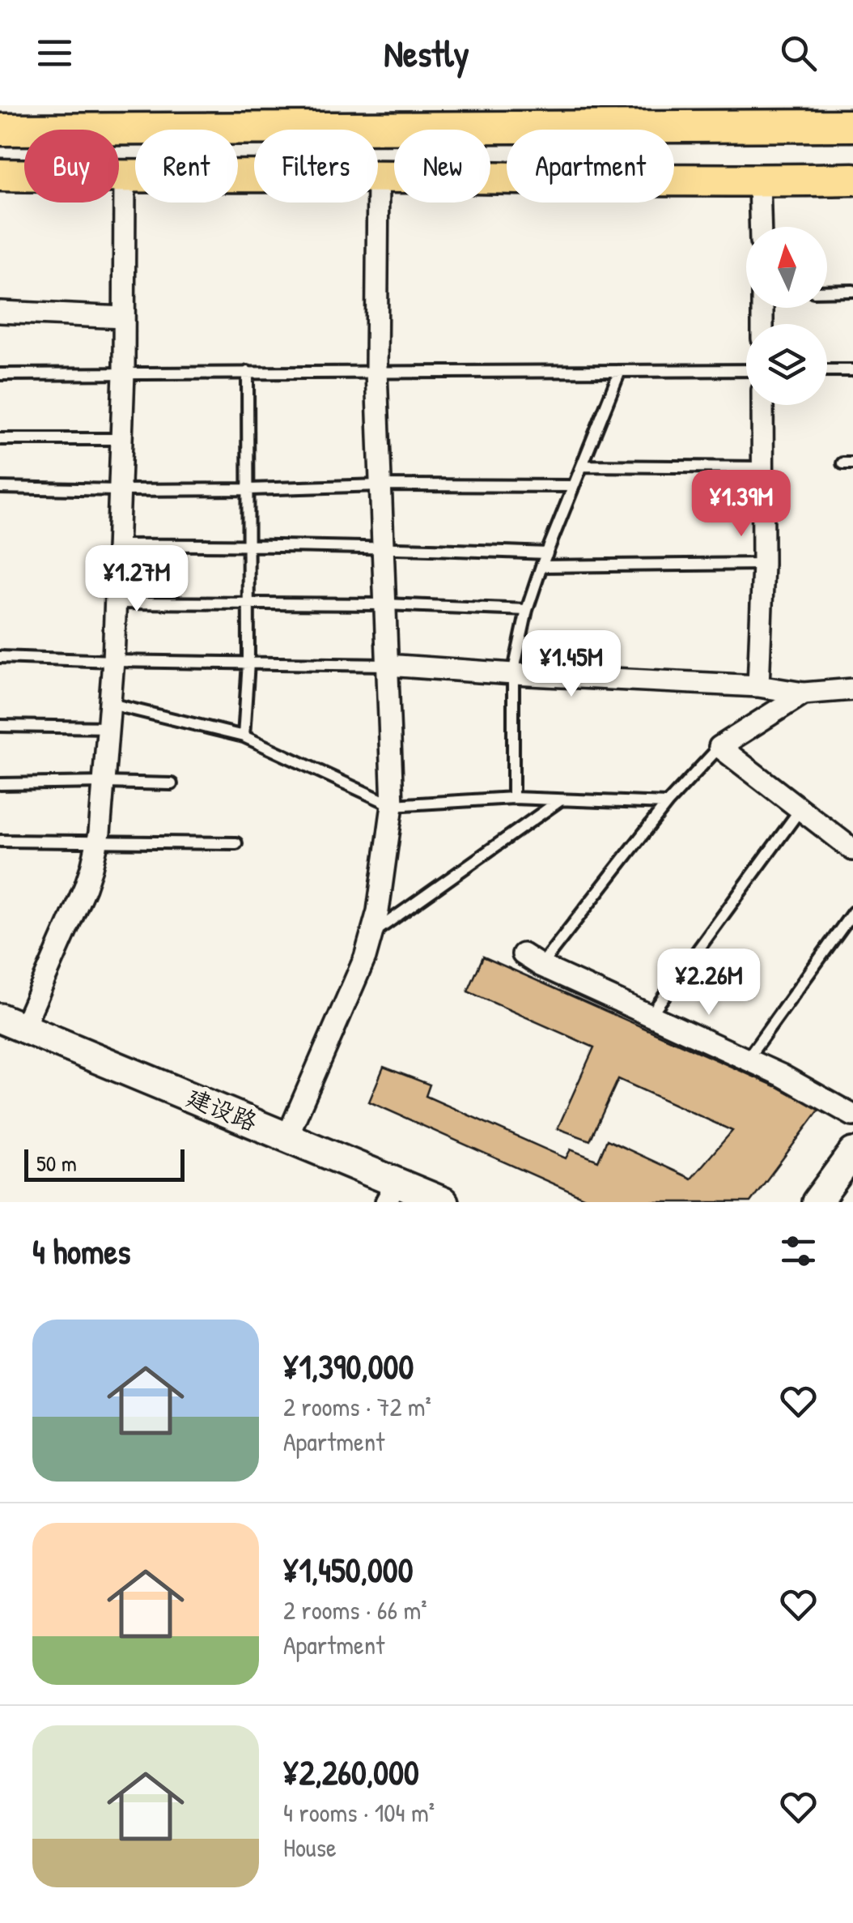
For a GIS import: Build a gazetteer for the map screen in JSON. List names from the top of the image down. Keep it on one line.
{"streets":{"street":["建设路"]},"scale_bar":"50 m","north":"top","page":{"header":"Nestly","chip":["Buy","Rent","Filters","New","Apartment"],"price":["¥1.39M","¥1.27M","¥1.45M","¥2.26M"],"scale":"50 m","heading":"4 homes","list":[{"name":"¥1,390,000","note":"2 rooms · 72 m² · Apartment"},{"name":"¥1,450,000","note":"2 rooms · 66 m² · Apartment"},{"name":"¥2,260,000","note":"4 rooms · 104 m² · House"}]}}
